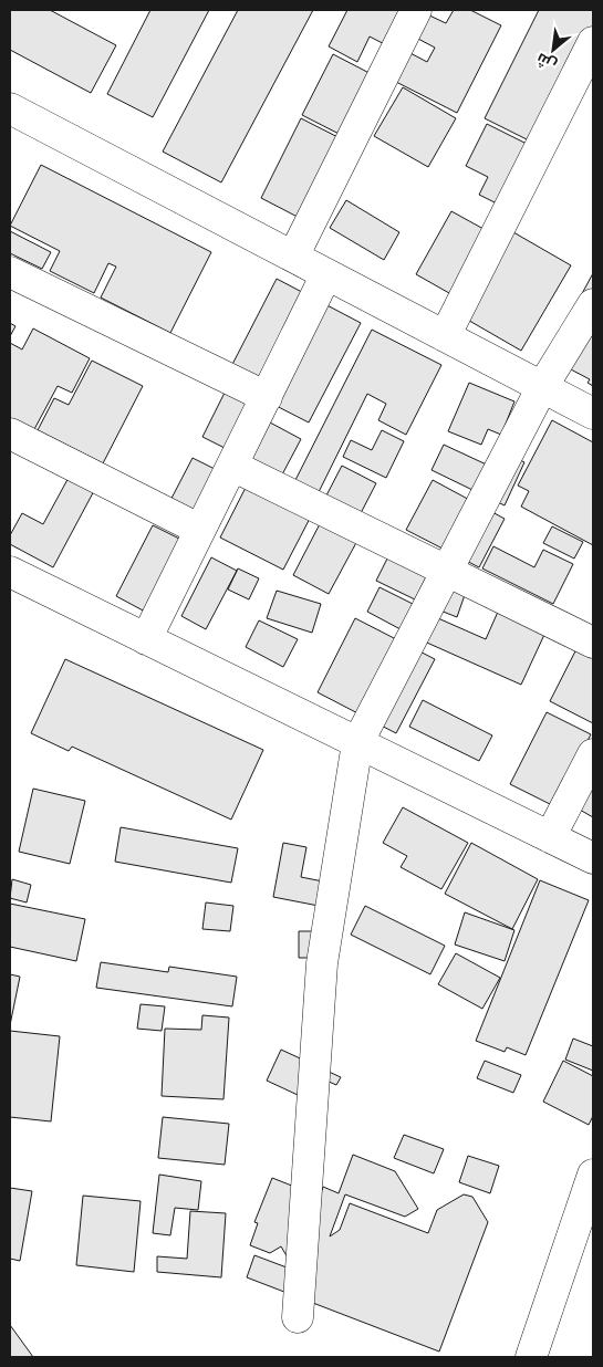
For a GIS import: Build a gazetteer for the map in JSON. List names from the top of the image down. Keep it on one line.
{"north":"bottom left"}
